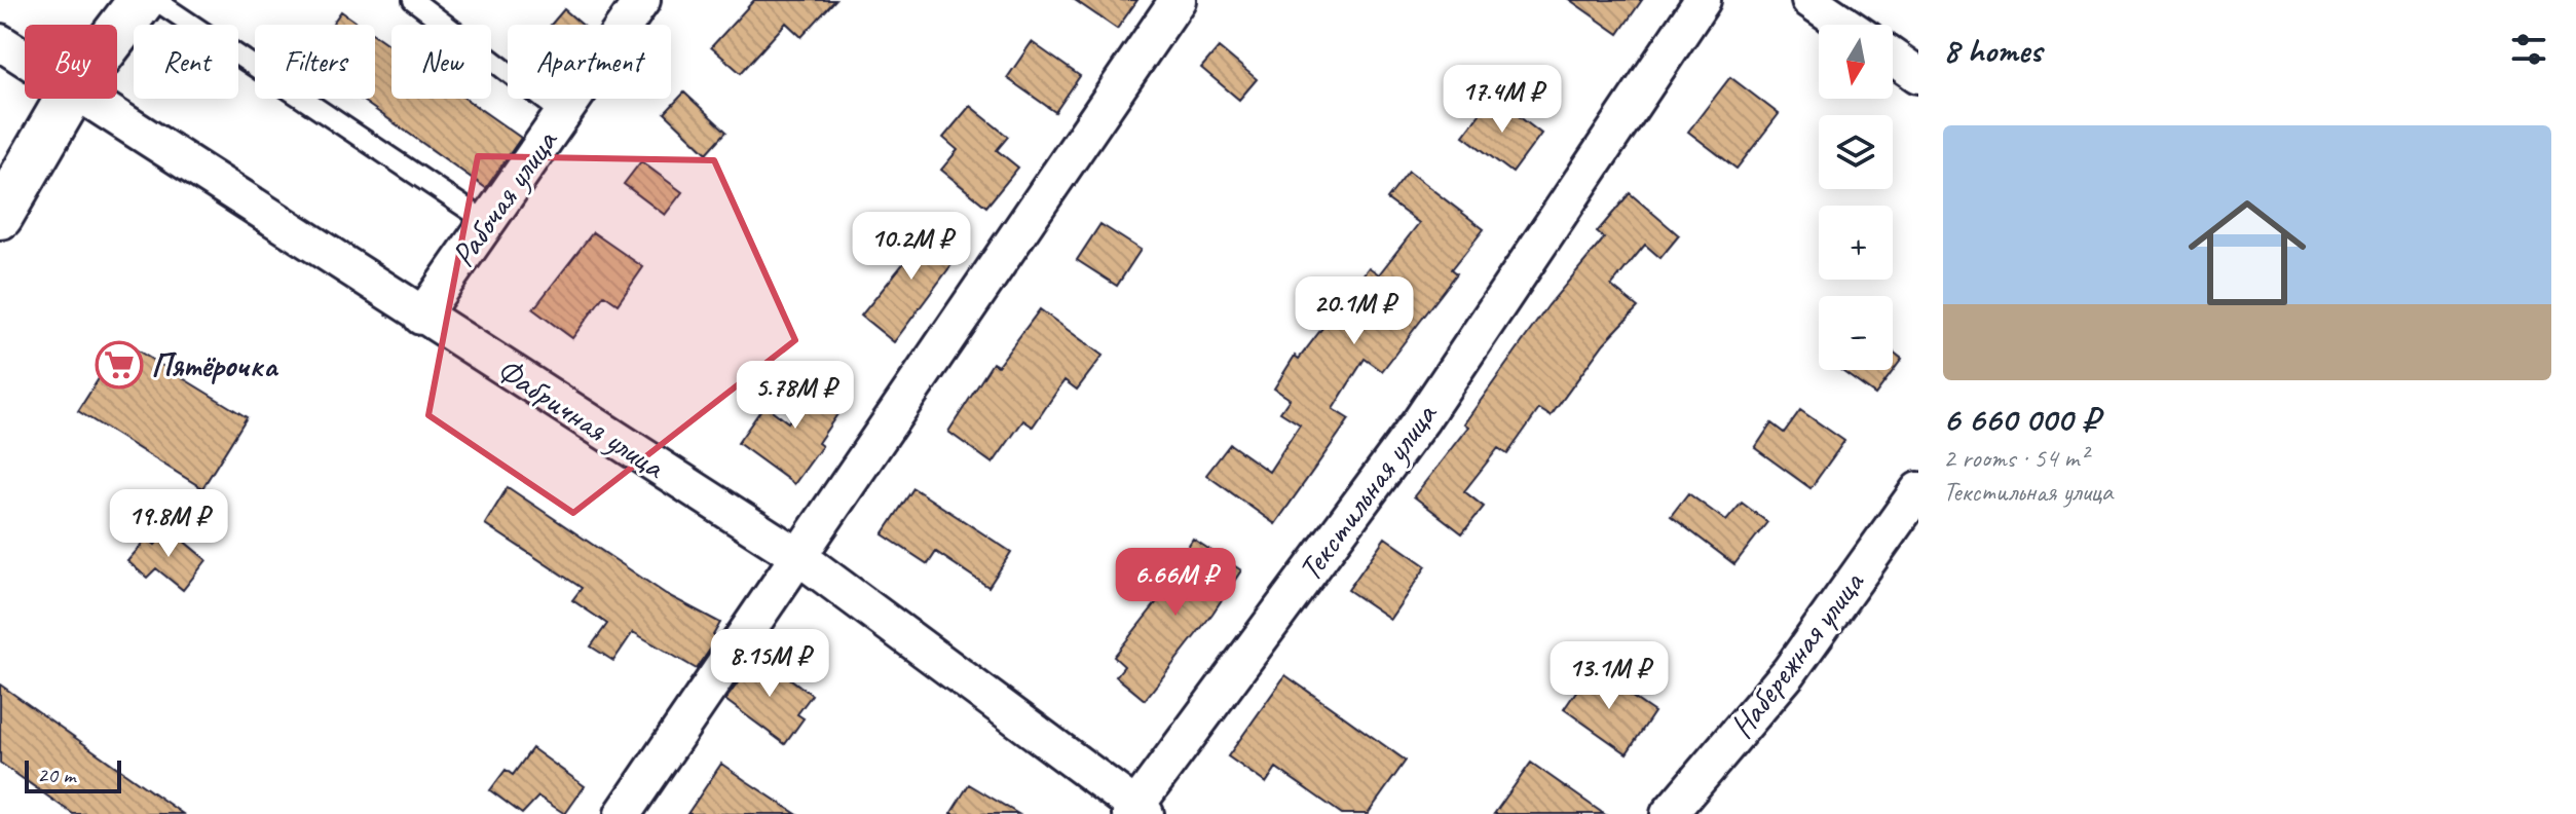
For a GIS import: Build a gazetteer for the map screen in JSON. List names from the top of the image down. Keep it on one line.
{"streets":{"street":["Рабочая улица","Фабричная улица","Текстильная улица","Набережная улица"]},"crossings":[["Рабочая улица","Фабричная улица"],["Фабричная улица","Текстильная улица"]],"places":{"supermarket":["Пятёрочка"]},"scale_bar":"20 m","north":"bottom","page":{"heading":"8 homes","map_buttons":["+","−"],"chip":["Buy","Rent","Filters","New","Apartment"],"price":["17.4M ₽","10.2M ₽","20.1M ₽","5.78M ₽","19.8M ₽","6.66M ₽","8.15M ₽","13.1M ₽"],"list":[{"name":"6 660 000 ₽","note":"2 rooms · 54 m² · Текстильная улица"}],"scale":"20 m"}}
